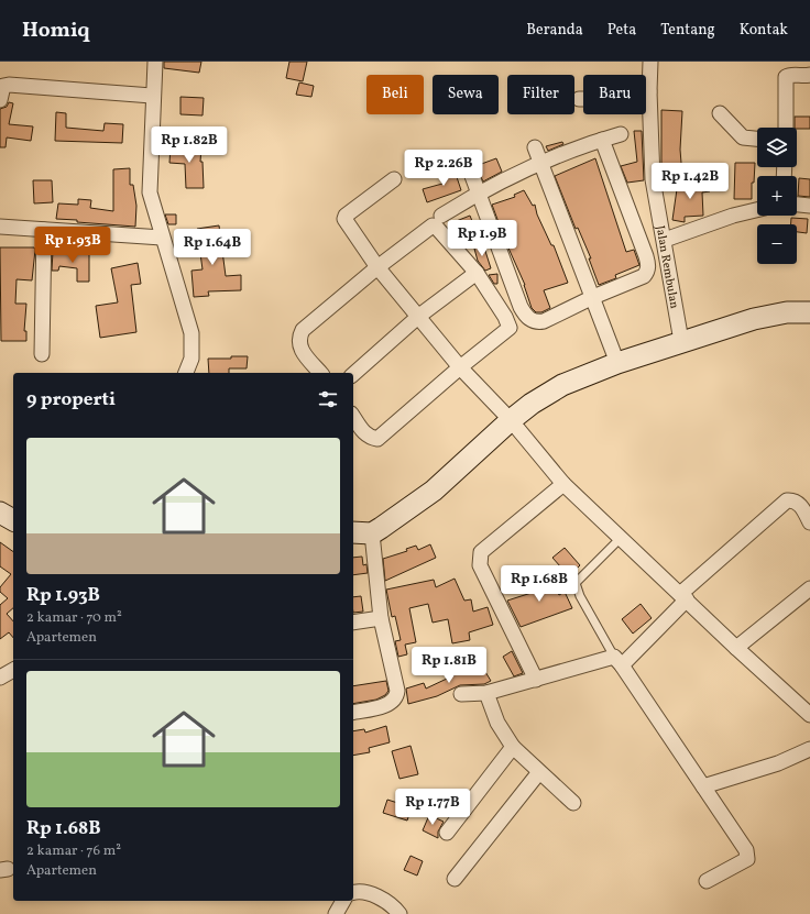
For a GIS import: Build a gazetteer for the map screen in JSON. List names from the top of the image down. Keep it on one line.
{"streets":{"street":["Jalan Rembulan"]},"page":{"header":"Homiq","nav":["Beranda","Peta","Tentang","Kontak"],"chip":["Beli","Sewa","Filter","Baru"],"price":["Rp 1.82B","Rp 2.26B","Rp 1.42B","Rp 1.9B","Rp 1.93B","Rp 1.64B","Rp 1.68B","Rp 1.81B","Rp 1.77B"],"map_buttons":["+","−"],"heading":"9 properti","list":[{"name":"Rp 1.93B","note":"2 kamar · 70 m² · Apartemen"},{"name":"Rp 1.68B","note":"2 kamar · 76 m² · Apartemen"}]}}
